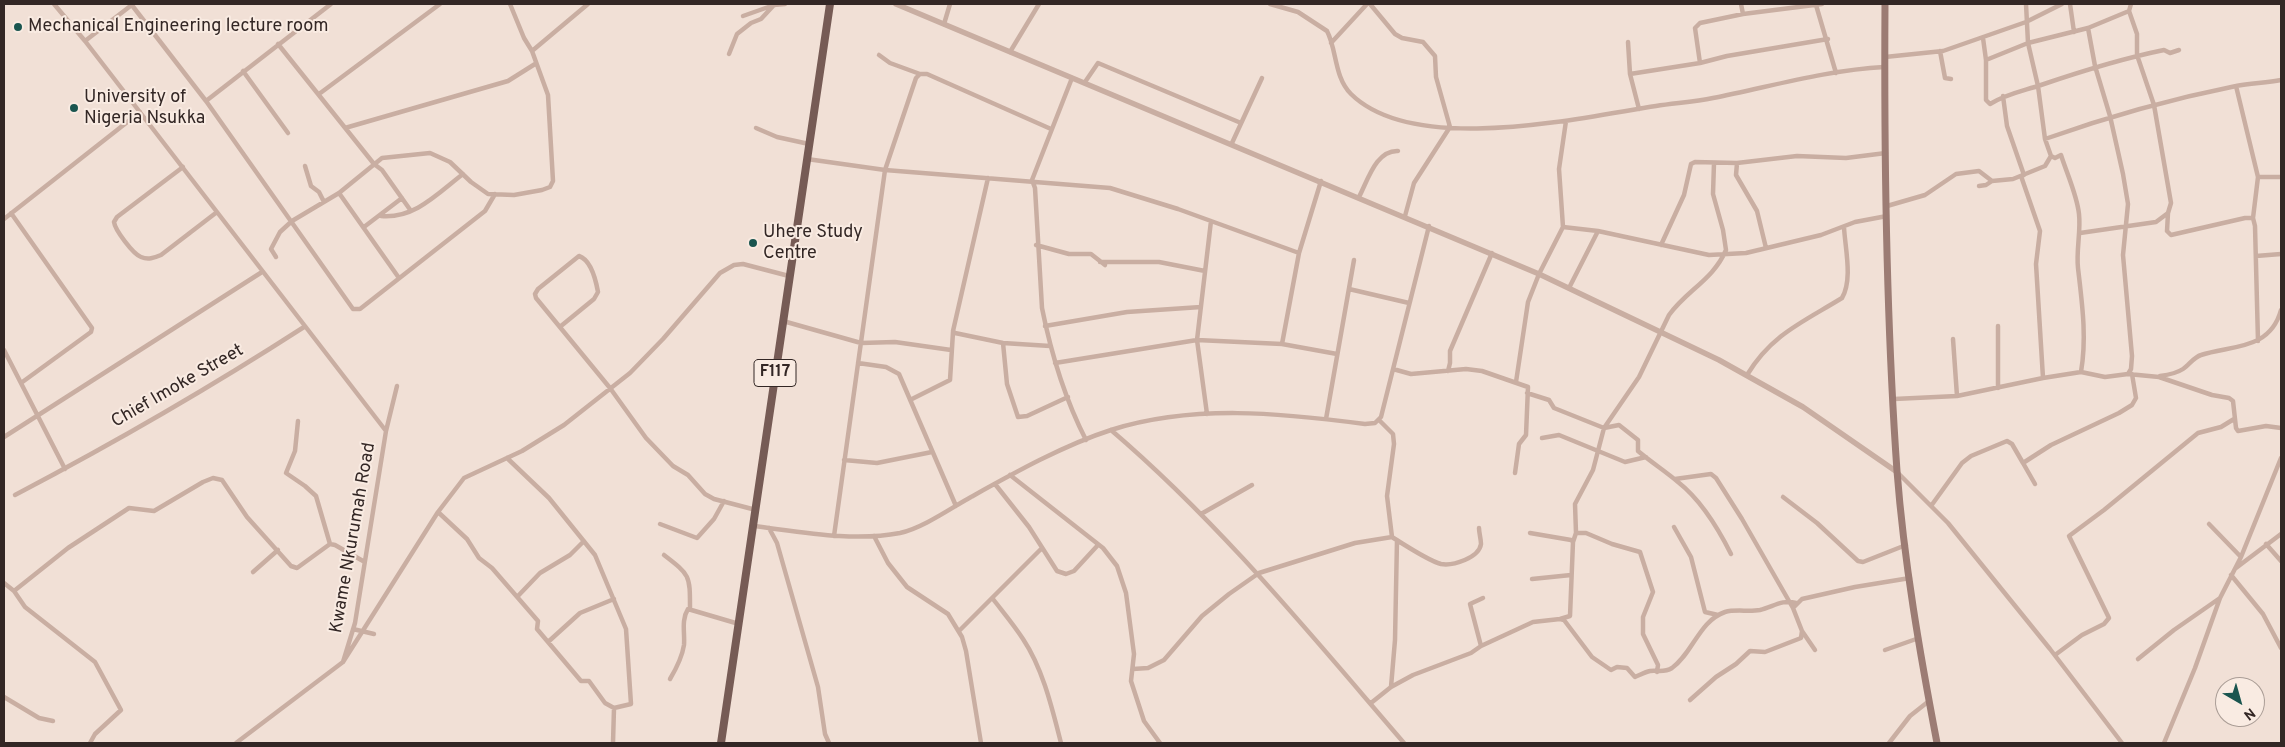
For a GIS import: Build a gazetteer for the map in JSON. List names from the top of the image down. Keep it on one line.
{"streets":{"main road":["F117"],"street":["Chief Imoke Street","Kwame Nkurumah Road"]},"crossings":[["Chief Imoke Street","Kwame Nkurumah Road"]],"places":["Mechanical Engineering lecture room","University of Nigeria Nsukka","Uhere Study Centre"],"north":"bottom right"}
